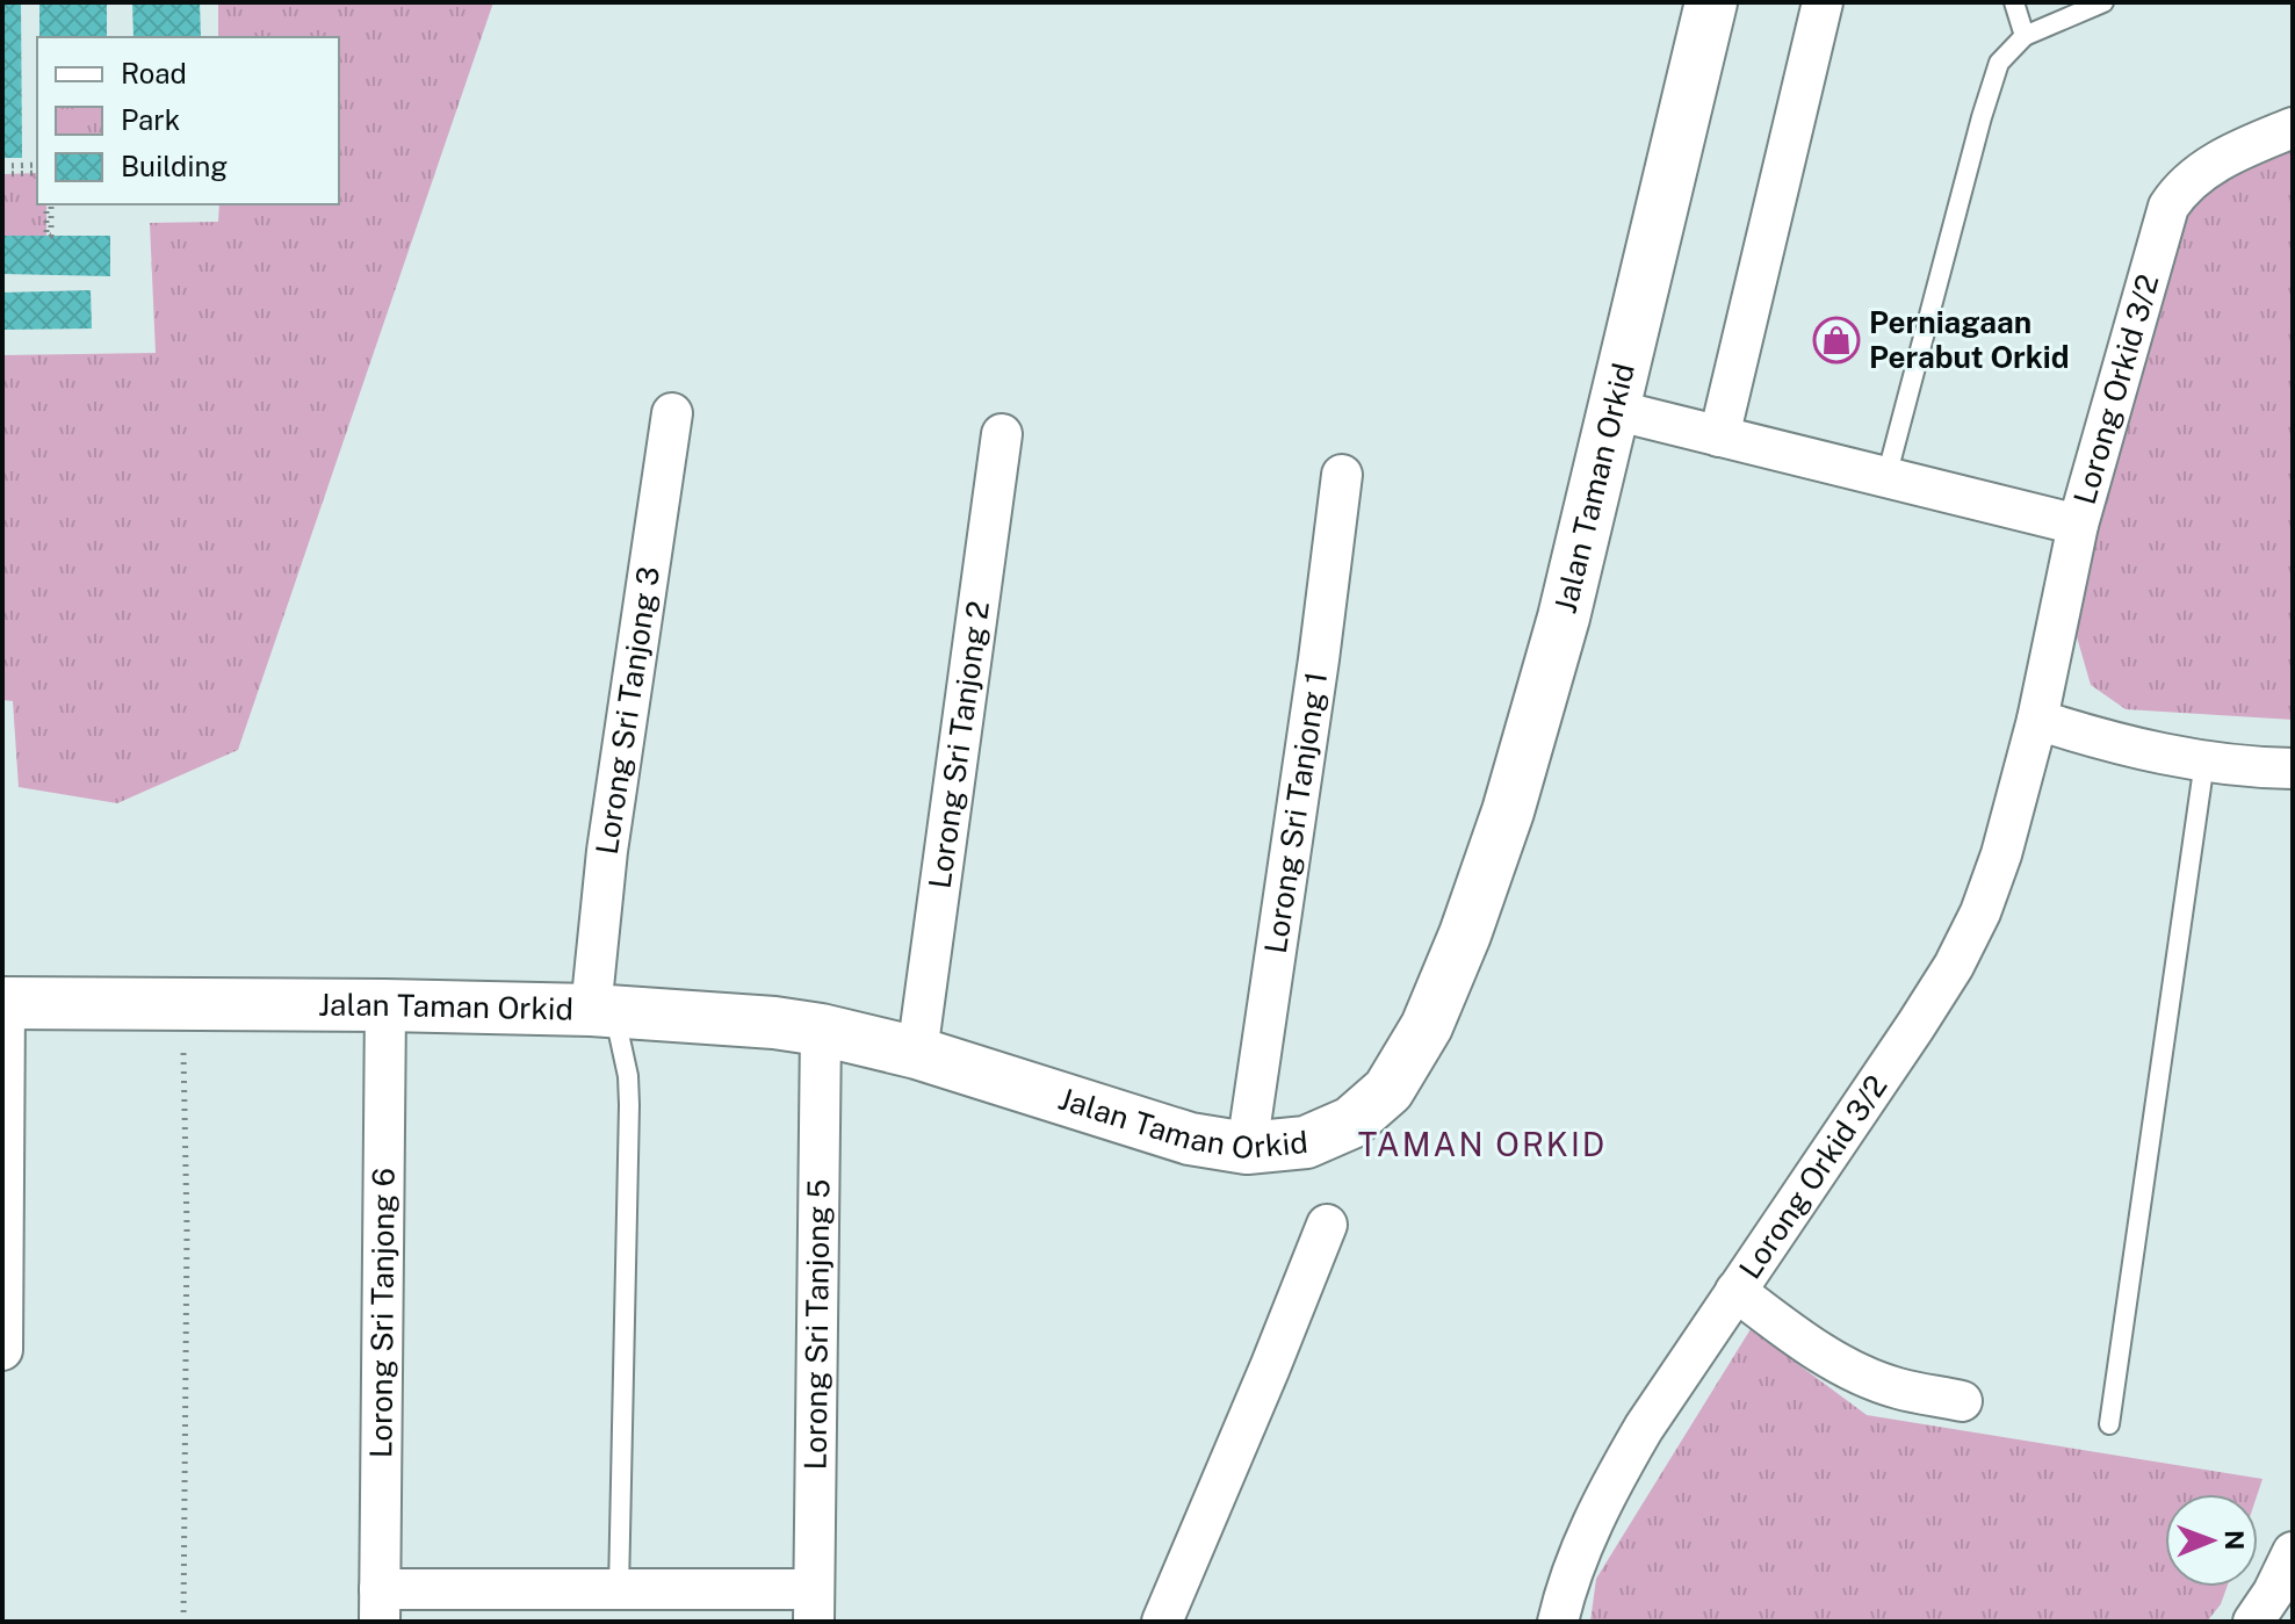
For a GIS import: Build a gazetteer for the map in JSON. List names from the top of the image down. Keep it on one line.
{"streets":{"main road":["Jalan Taman Orkid"],"street":["Lorong Orkid 3/2","Lorong Sri Tanjong 3","Lorong Sri Tanjong 2","Lorong Sri Tanjong 1","Lorong Sri Tanjong 6","Lorong Sri Tanjong 5"]},"crossings":[["Jalan Taman Orkid","Lorong Sri Tanjong 3"],["Jalan Taman Orkid","Lorong Sri Tanjong 2"],["Jalan Taman Orkid","Lorong Sri Tanjong 1"],["Jalan Taman Orkid","Lorong Sri Tanjong 6"],["Jalan Taman Orkid","Lorong Sri Tanjong 5"]],"districts":["TAMAN ORKID"],"places":{"shop":["Perniagaan Perabut Orkid"]},"legend":["Road","Park","Building"],"north":"right"}
